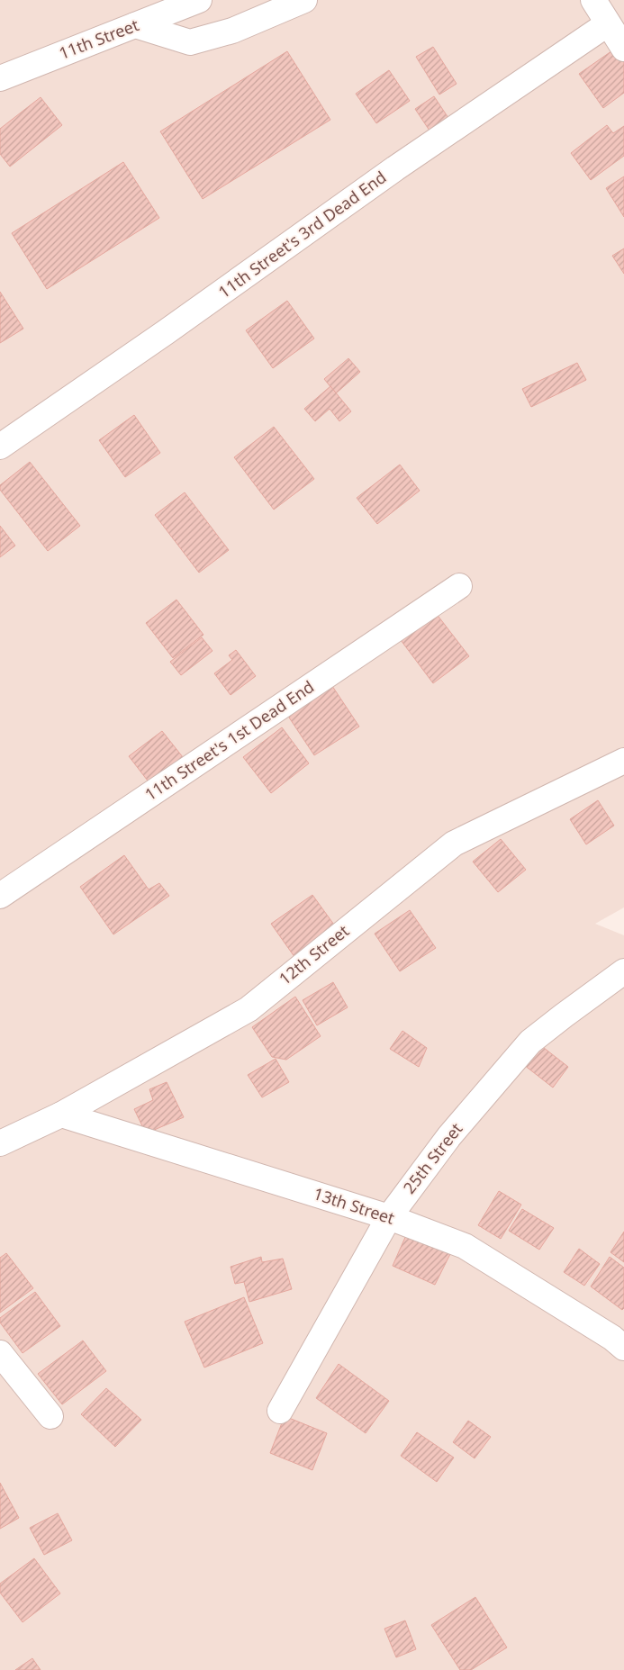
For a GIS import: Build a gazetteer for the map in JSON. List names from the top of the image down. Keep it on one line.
{"streets":{"street":["11th Street","11th Street's 3rd Dead End","11th Street's 1st Dead End","12th Street","25th Street","13th Street"]},"crossings":[["12th Street","13th Street"],["25th Street","13th Street"]]}
